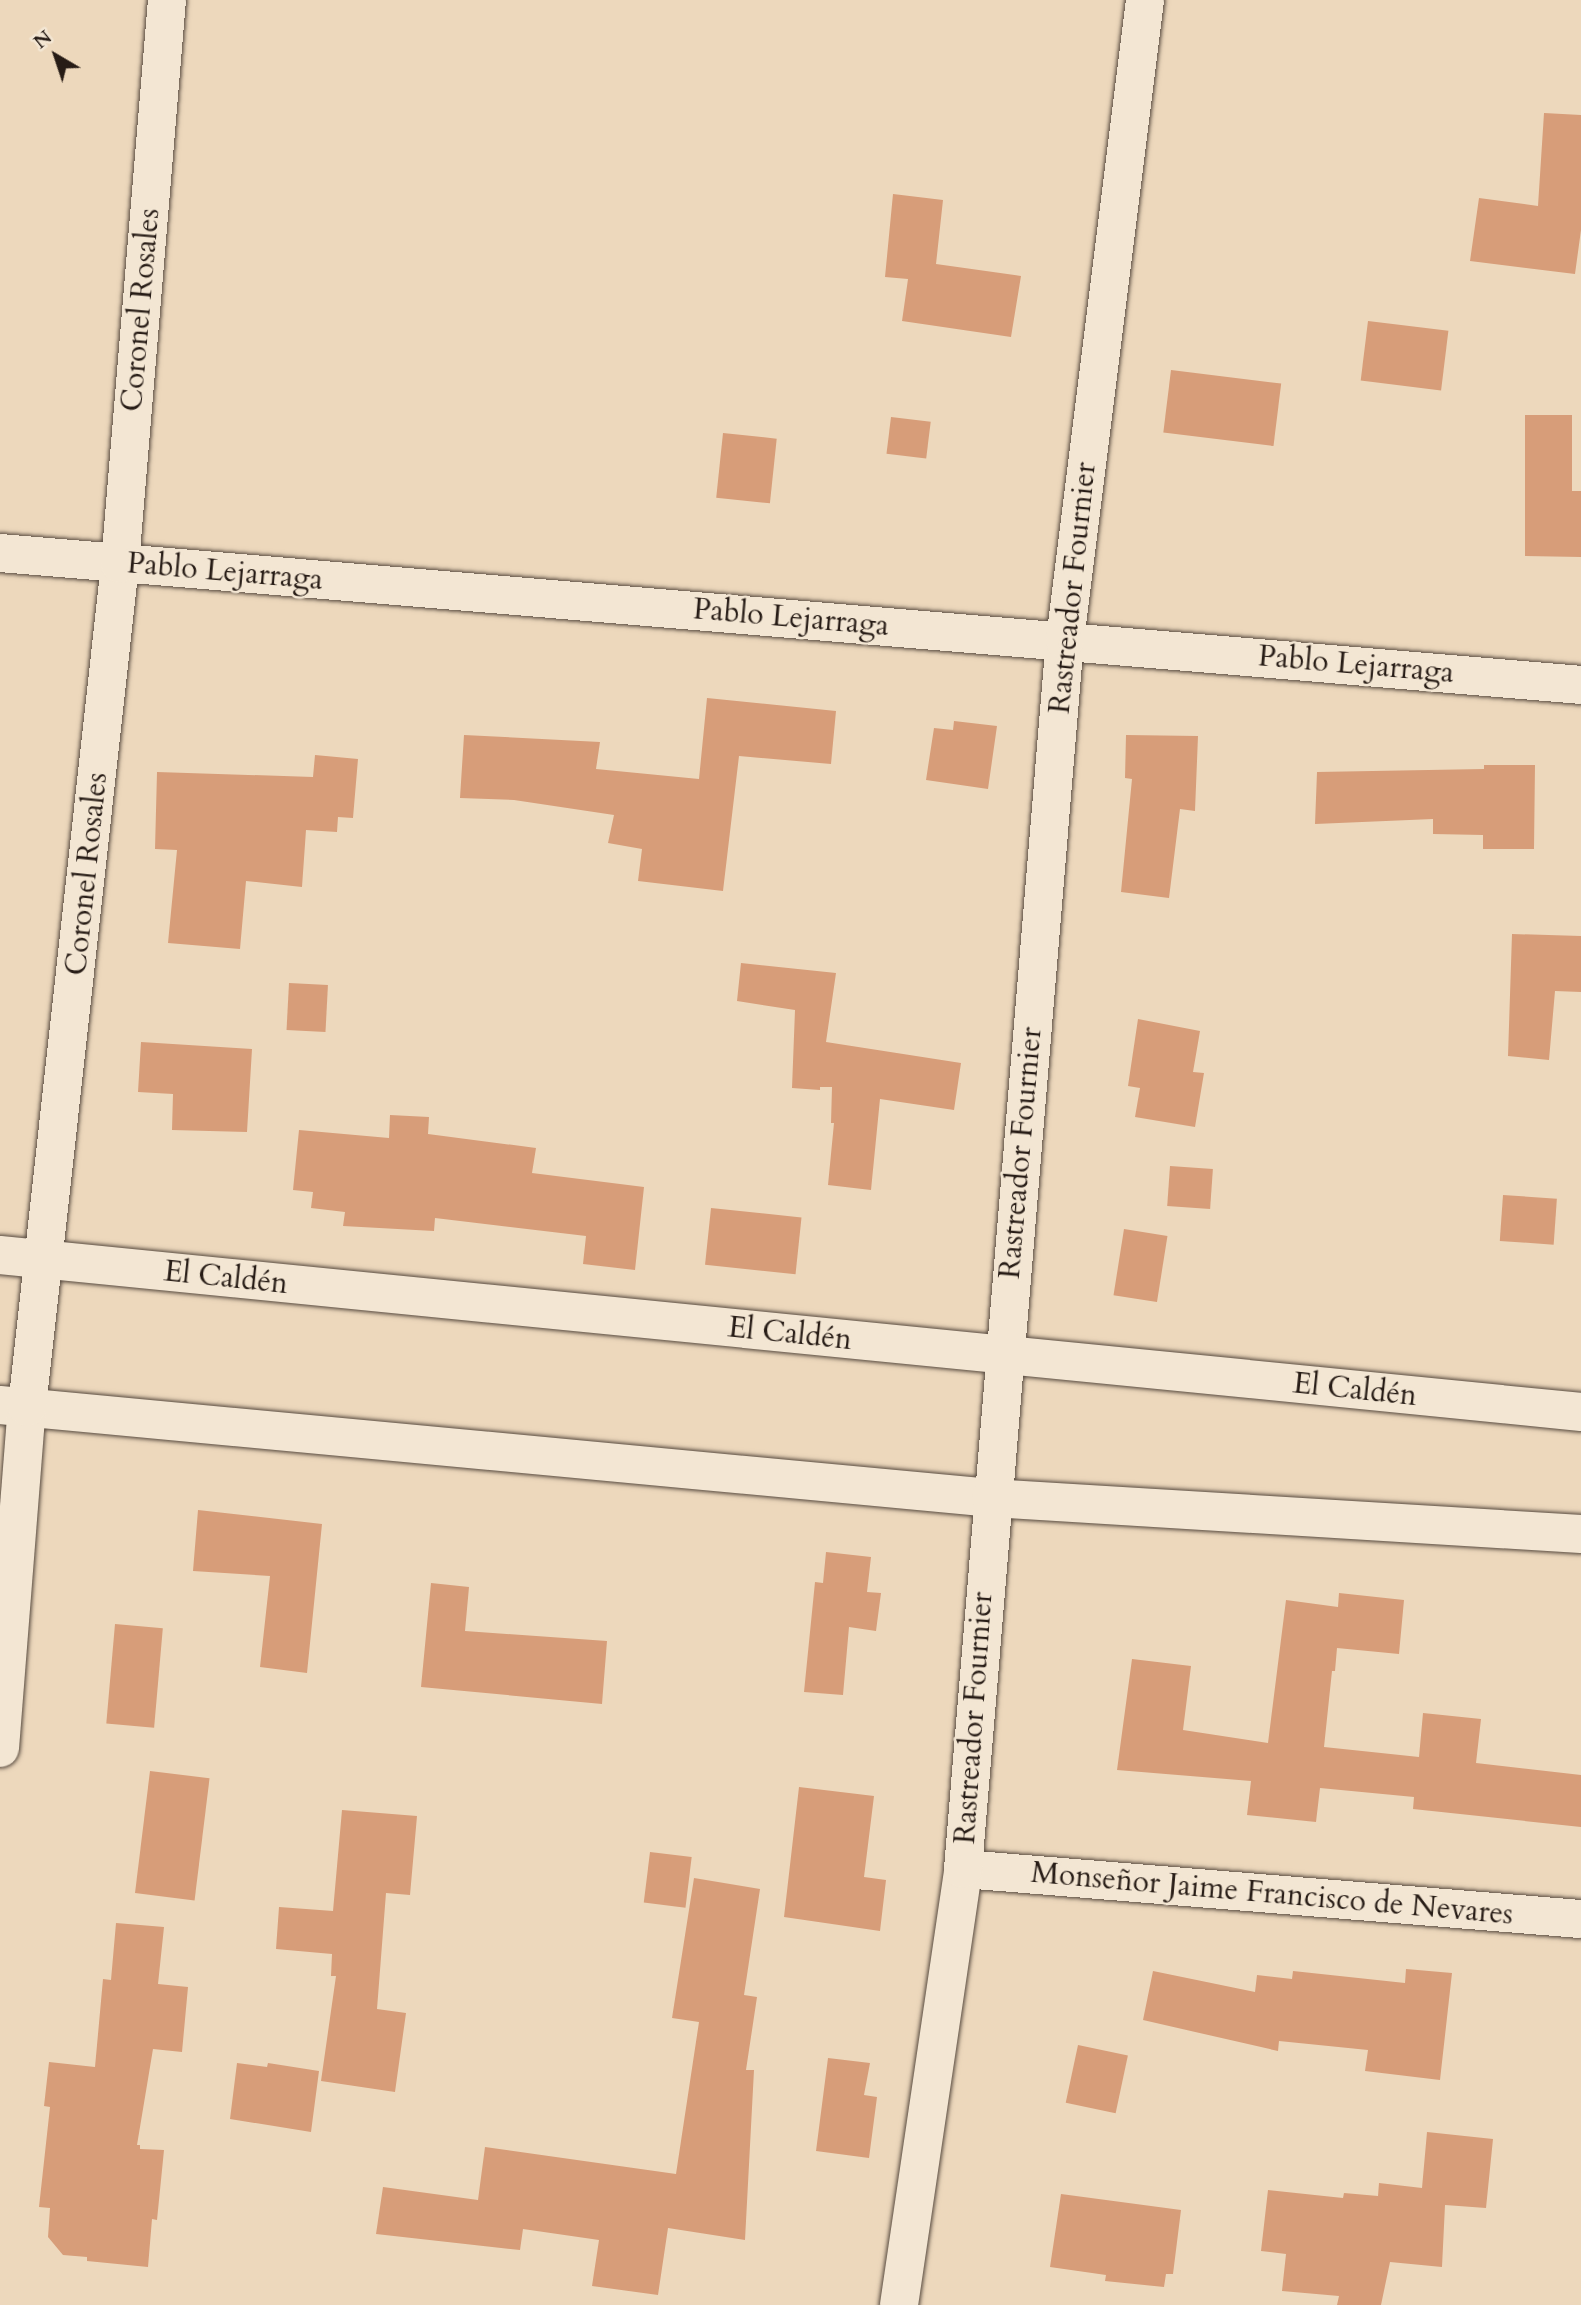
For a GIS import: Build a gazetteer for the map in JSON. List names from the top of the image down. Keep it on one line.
{"streets":{"street":["Coronel Rosales","Pablo Lejarraga","Rastreador Fournier","El Caldén","Monseñor Jaime Francisco de Nevares"]},"crossings":[["Coronel Rosales","Pablo Lejarraga"],["Coronel Rosales","El Caldén"],["Pablo Lejarraga","Rastreador Fournier"],["Rastreador Fournier","El Caldén"],["Rastreador Fournier","Monseñor Jaime Francisco de Nevares"]],"north":"top left"}
